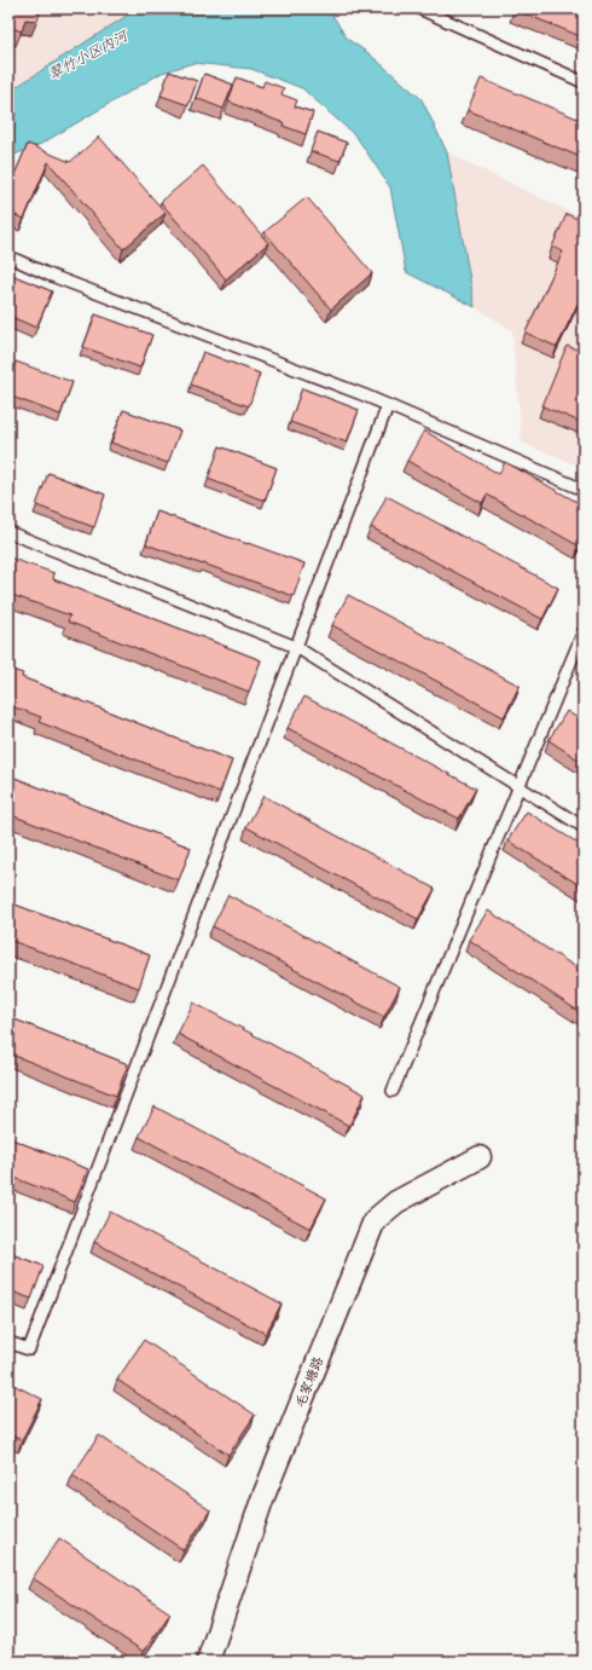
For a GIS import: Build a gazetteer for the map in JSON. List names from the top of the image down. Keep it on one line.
{"streets":{"street":["毛家塘路"]},"water":["翠竹小区内河"]}
